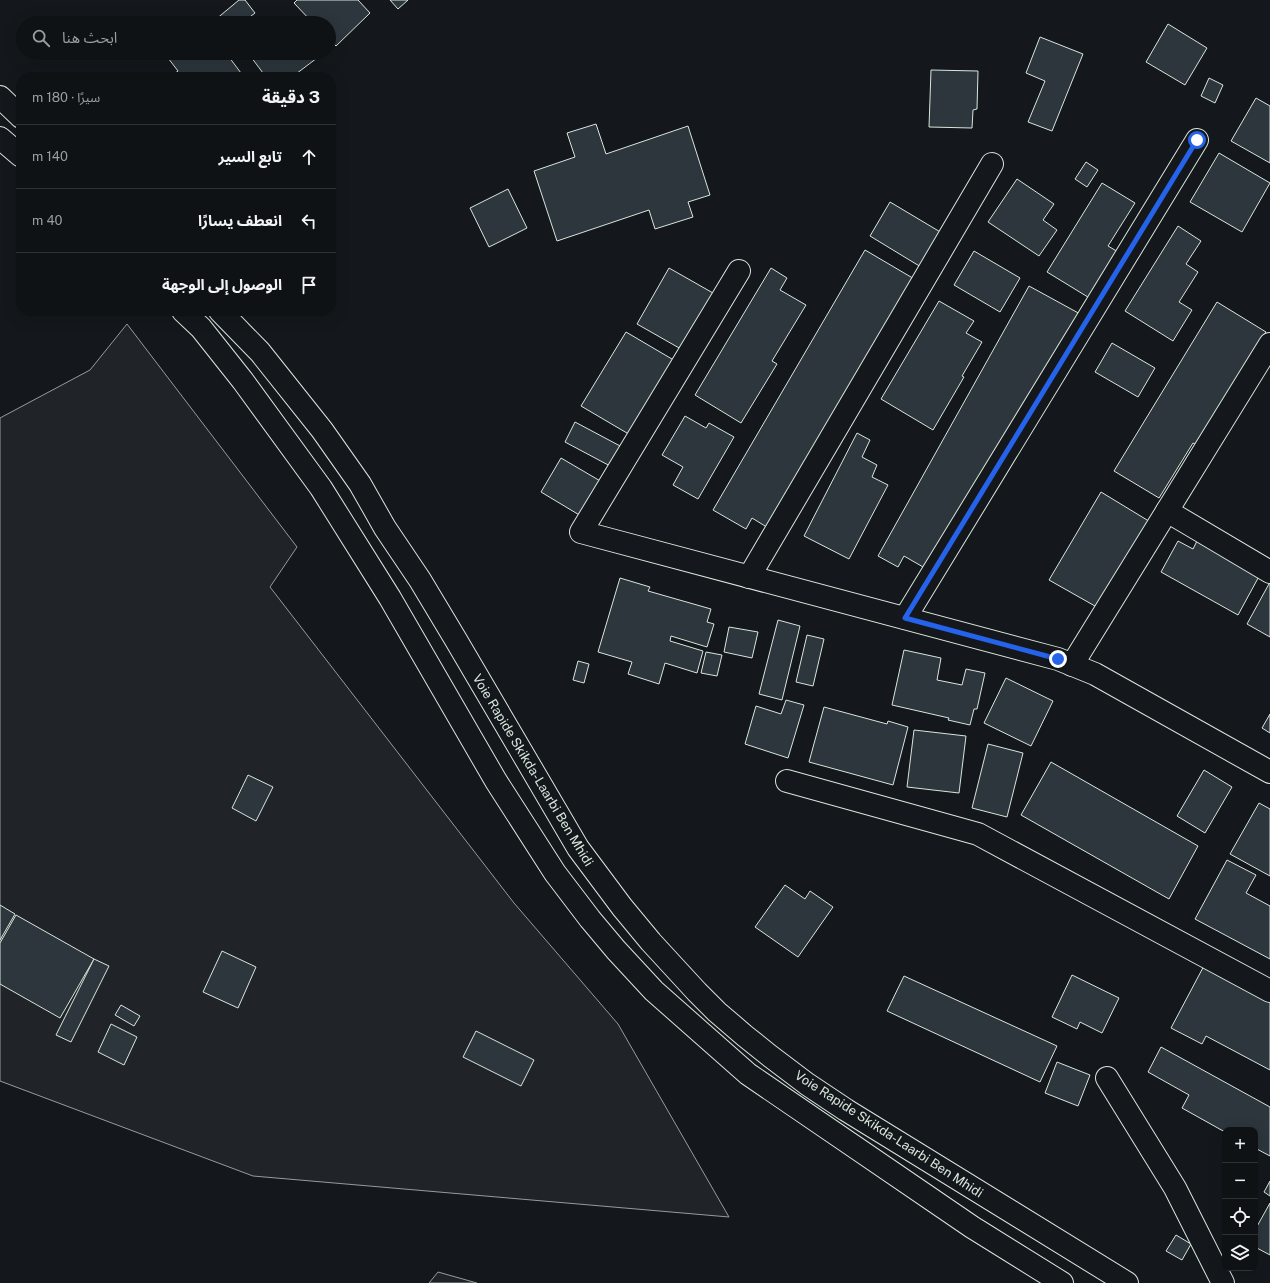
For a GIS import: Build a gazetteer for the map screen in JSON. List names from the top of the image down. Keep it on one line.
{"streets":{"main road":["Voie Rapide Skikda-Laarbi Ben Mhidi"]},"page":{"search":"ابحث هنا","heading":["3 دقيقة","سيرًا · 180 m"],"list":[["تابع السير","140 m"],["انعطف يسارًا","40 m"],"الوصول إلى الوجهة"],"map_buttons":["+","−"]}}
